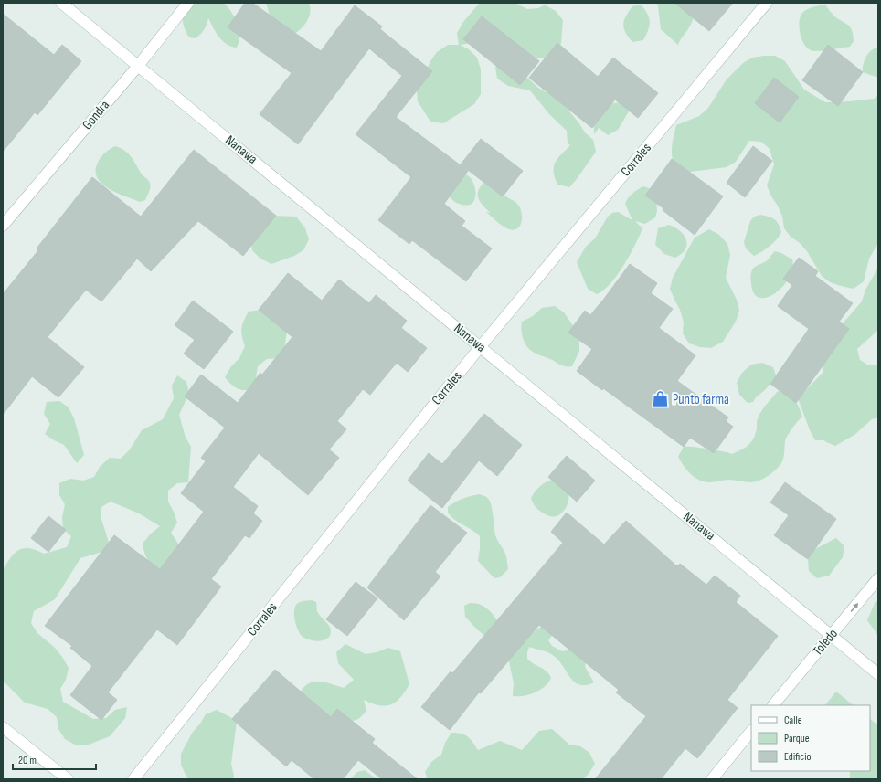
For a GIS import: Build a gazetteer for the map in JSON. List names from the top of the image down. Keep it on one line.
{"streets":{"street":["Gondra","Nanawa","Corrales","Toledo"]},"crossings":[["Gondra","Nanawa"],["Nanawa","Corrales"],["Nanawa","Toledo"]],"one_way":["Toledo"],"places":{"shop":["Punto farma"]},"legend":["Calle","Parque","Edificio"],"scale_bar":"20 m"}
